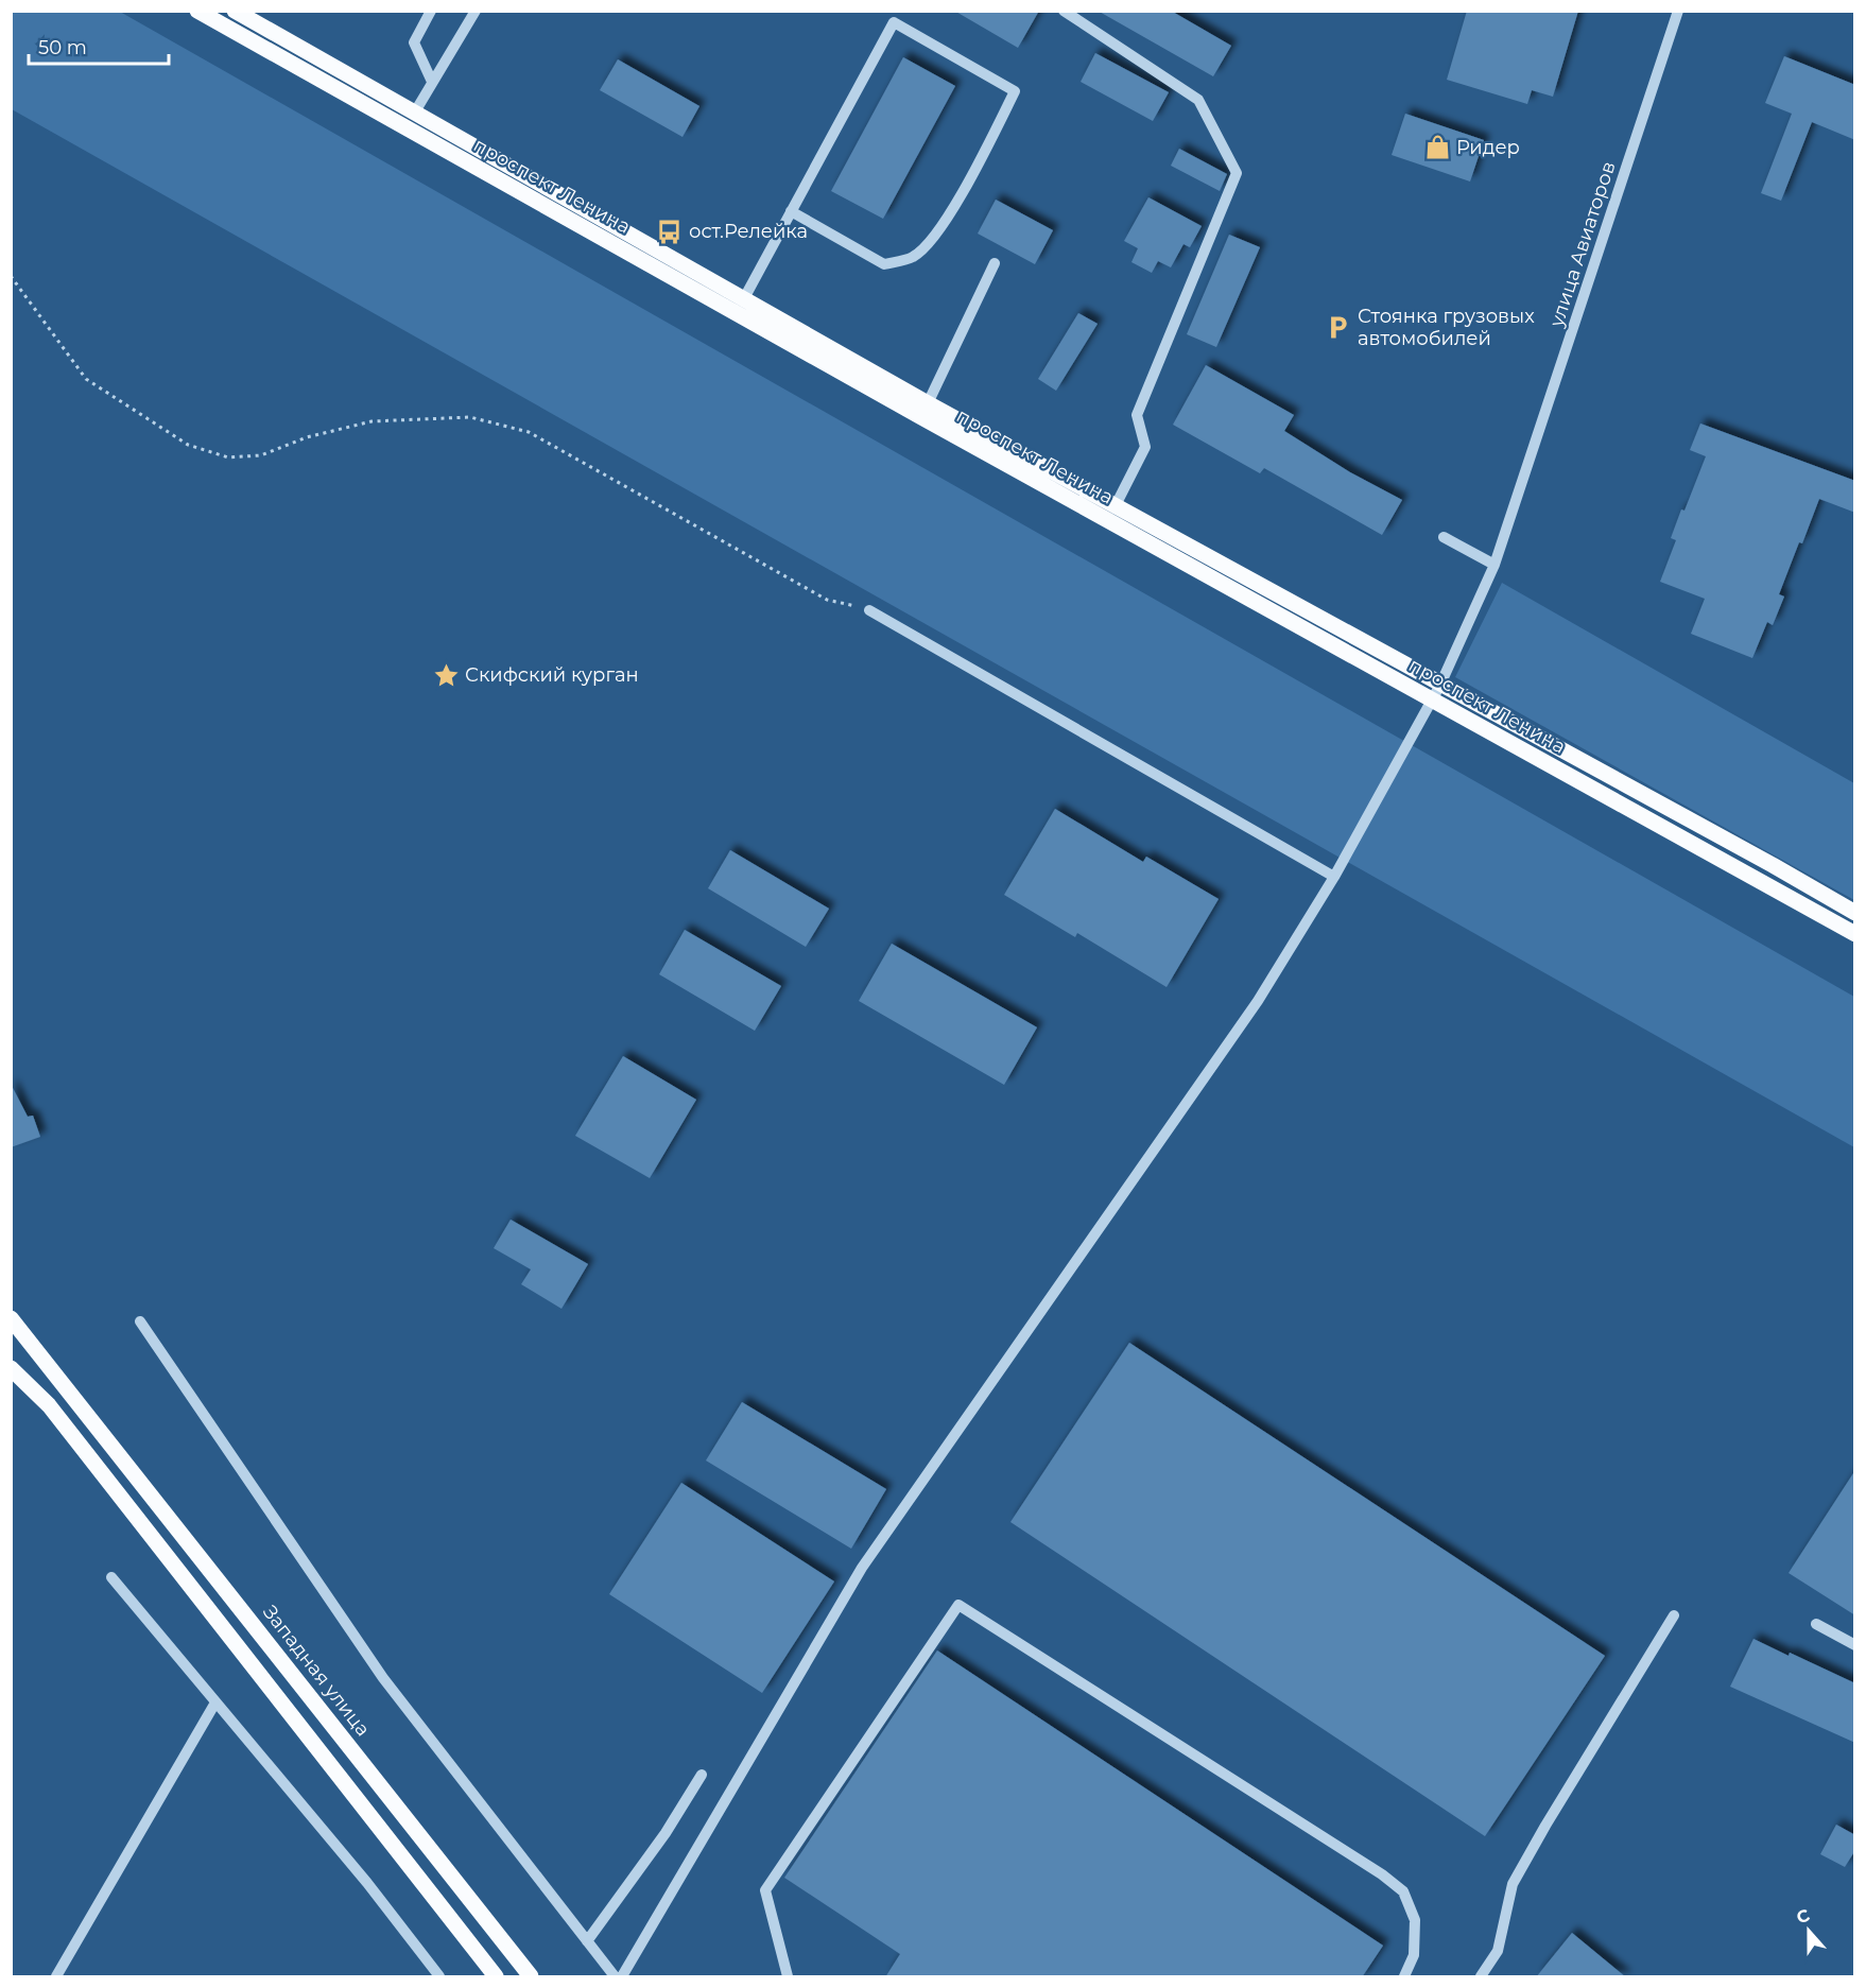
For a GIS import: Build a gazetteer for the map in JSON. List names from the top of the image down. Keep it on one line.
{"streets":{"main road":["проспект Ленина","Западная улица"],"street":["улица Авиаторов"]},"crossings":[["проспект Ленина","улица Авиаторов"]],"places":{"shop":["Ридер"],"bus stop":["ост.Релейка"],"parking":["Стоянка грузовых автомобилей"],"place":["Скифский курган"]},"scale_bar":"50 m","north":"top"}
